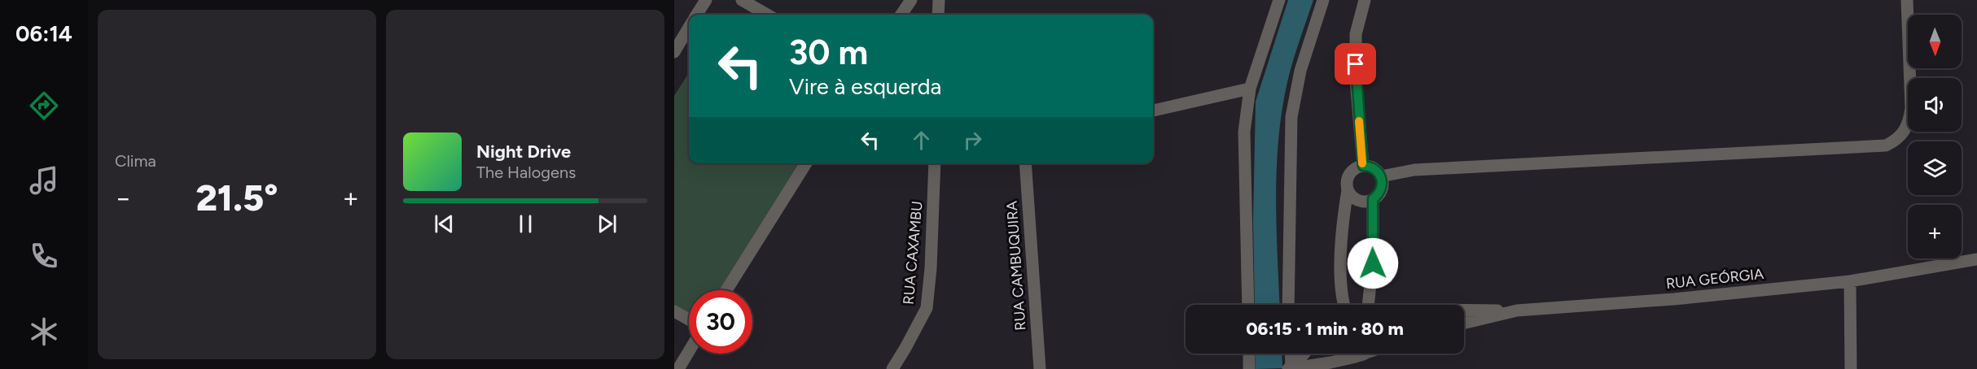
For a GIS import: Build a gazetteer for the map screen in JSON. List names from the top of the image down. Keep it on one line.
{"streets":{"street":["RUA CAXAMBU","RUA CAMBUQUIRA","RUA GEÓRGIA"]},"north":"bottom","page":{"tabs":"06:14","tile":"Clima","map_buttons":"+","turn":["30 m","Vire à esquerda"],"song":["Night Drive","The Halogens"],"heat":["−","21.5°","+"],"limit":"30","trip":"06:15 · 1 min · 80 m"}}
